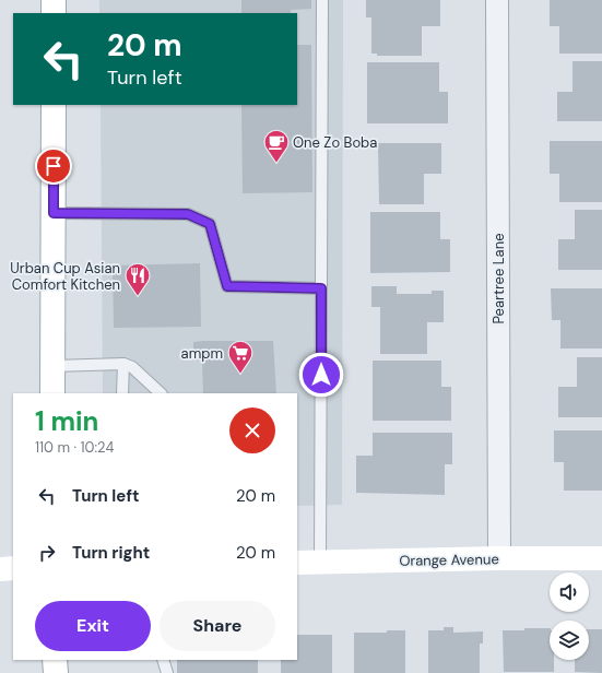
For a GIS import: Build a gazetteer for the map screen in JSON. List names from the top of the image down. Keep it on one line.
{"streets":{"main road":["Orange Avenue"],"street":["Peartree Lane"]},"crossings":[["Peartree Lane","Orange Avenue"]],"places":{"cafe":["One Zo Boba"],"restaurant":["Urban Cup Asian Comfort Kitchen"],"supermarket":["ampm"]},"page":{"turn":["20 m","Turn left"],"heading":["1 min","110 m · 10:24"],"list":[{"name":"Turn left","value":"20 m"},{"name":"Turn right","value":"20 m"}],"buttons":["Exit","Share"]}}
